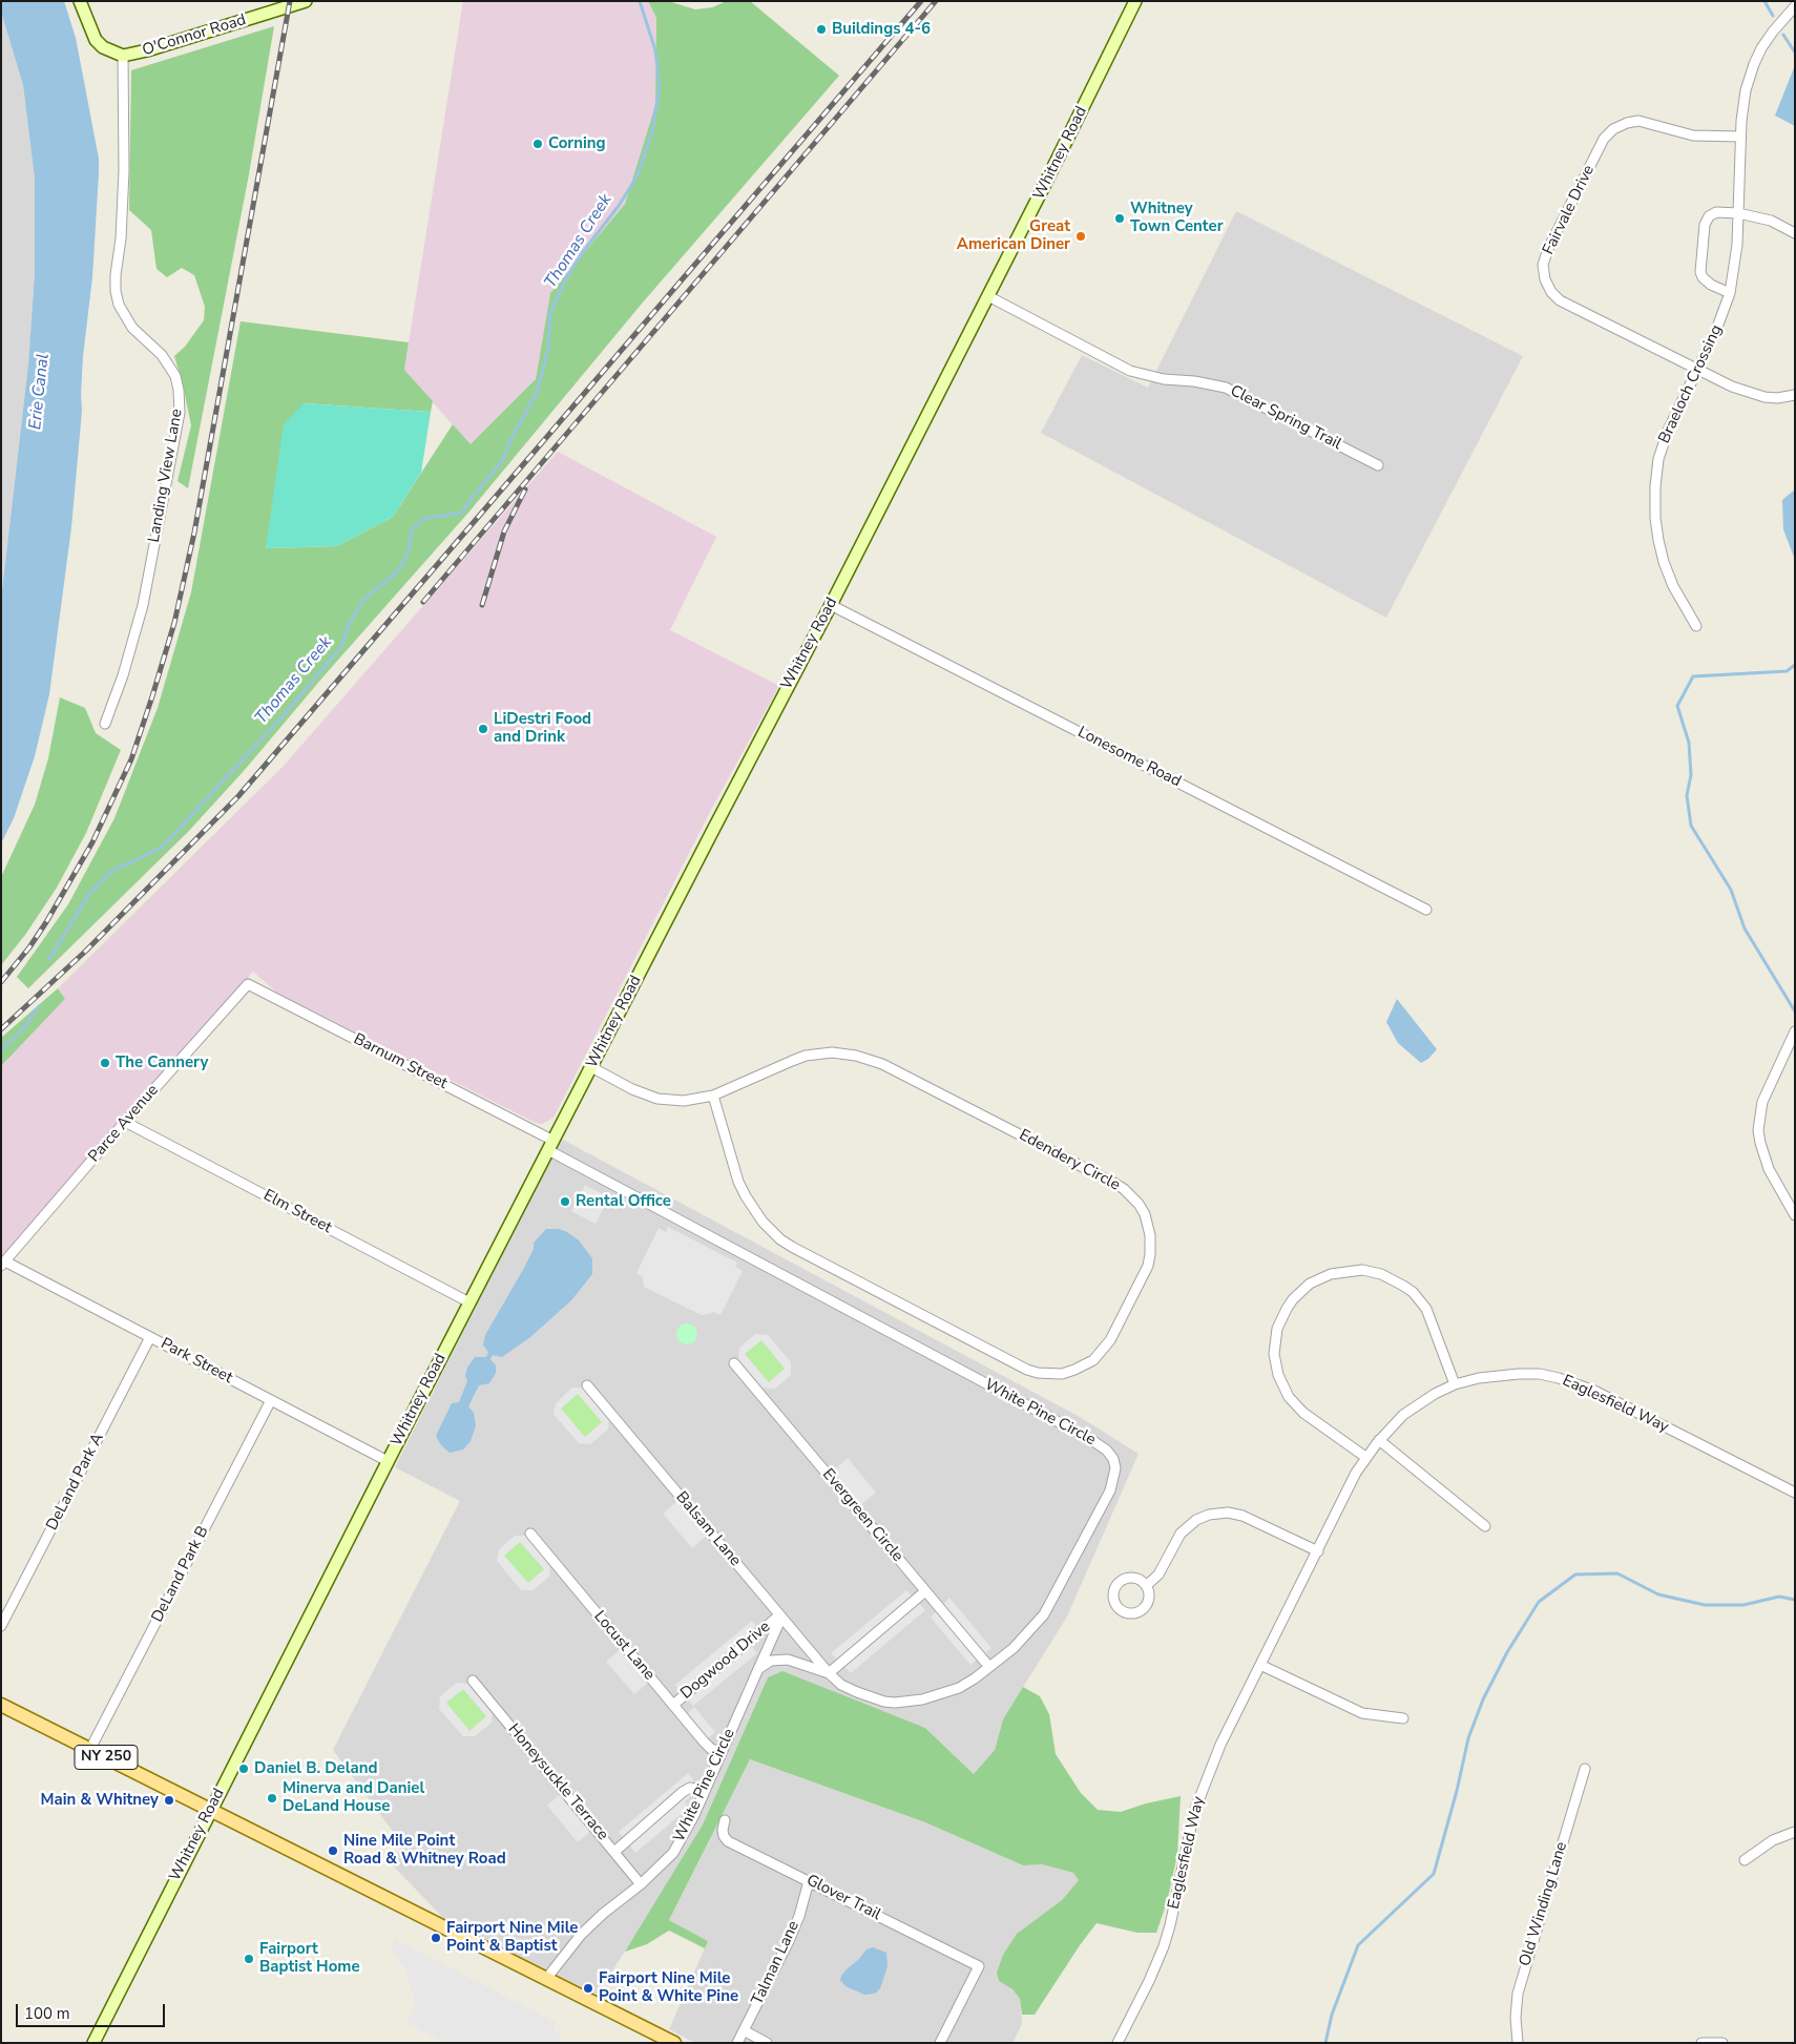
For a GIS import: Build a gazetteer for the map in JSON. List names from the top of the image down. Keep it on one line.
{"streets":{"main road":["O'Connor Road","Whitney Road","NY 250"],"street":["Fairvale Drive","Braeloch Crossing","Clear Spring Trail","Landing View Lane","Lonesome Road","Barnum Street","Parce Avenue","Edendery Circle","Elm Street","Park Street","Eaglesfield Way","White Pine Circle","DeLand Park A","Evergreen Circle","Balsam Lane","DeLand Park B","Locust Lane","Dogwood Drive","Honeysuckle Terrace","Glover Trail","Old Winding Lane","Talman Lane"]},"crossings":[["O'Connor Road","Landing View Lane"],["Whitney Road","Clear Spring Trail"],["Whitney Road","Lonesome Road"],["Whitney Road","Barnum Street"],["Whitney Road","Edendery Circle"],["Whitney Road","Elm Street"],["Whitney Road","Park Street"],["Whitney Road","White Pine Circle"],["Whitney Road","NY 250"],["Fairvale Drive","Braeloch Crossing"],["Barnum Street","Parce Avenue"],["Barnum Street","White Pine Circle"],["Parce Avenue","Elm Street"],["Parce Avenue","Park Street"],["Park Street","DeLand Park A"],["Park Street","DeLand Park B"],["White Pine Circle","Evergreen Circle"],["White Pine Circle","Balsam Lane"],["White Pine Circle","Locust Lane"],["White Pine Circle","Dogwood Drive"],["White Pine Circle","NY 250"],["White Pine Circle","Honeysuckle Terrace"],["Balsam Lane","Dogwood Drive"],["DeLand Park B","NY 250"],["Locust Lane","Dogwood Drive"],["Glover Trail","Talman Lane"]],"water":["Thomas Creek","Erie Canal"],"places":["Buildings 4-6","Corning","Whitney Town Center","Great American Diner","LiDestri Food and Drink","The Cannery","Rental Office","Daniel B. Deland","Minerva and Daniel DeLand House","Main & Whitney","Nine Mile Point Road & Whitney Road","Fairport Nine Mile Point & Baptist","Fairport Baptist Home","Fairport Nine Mile Point & White Pine"],"scale_bar":"100 m"}
